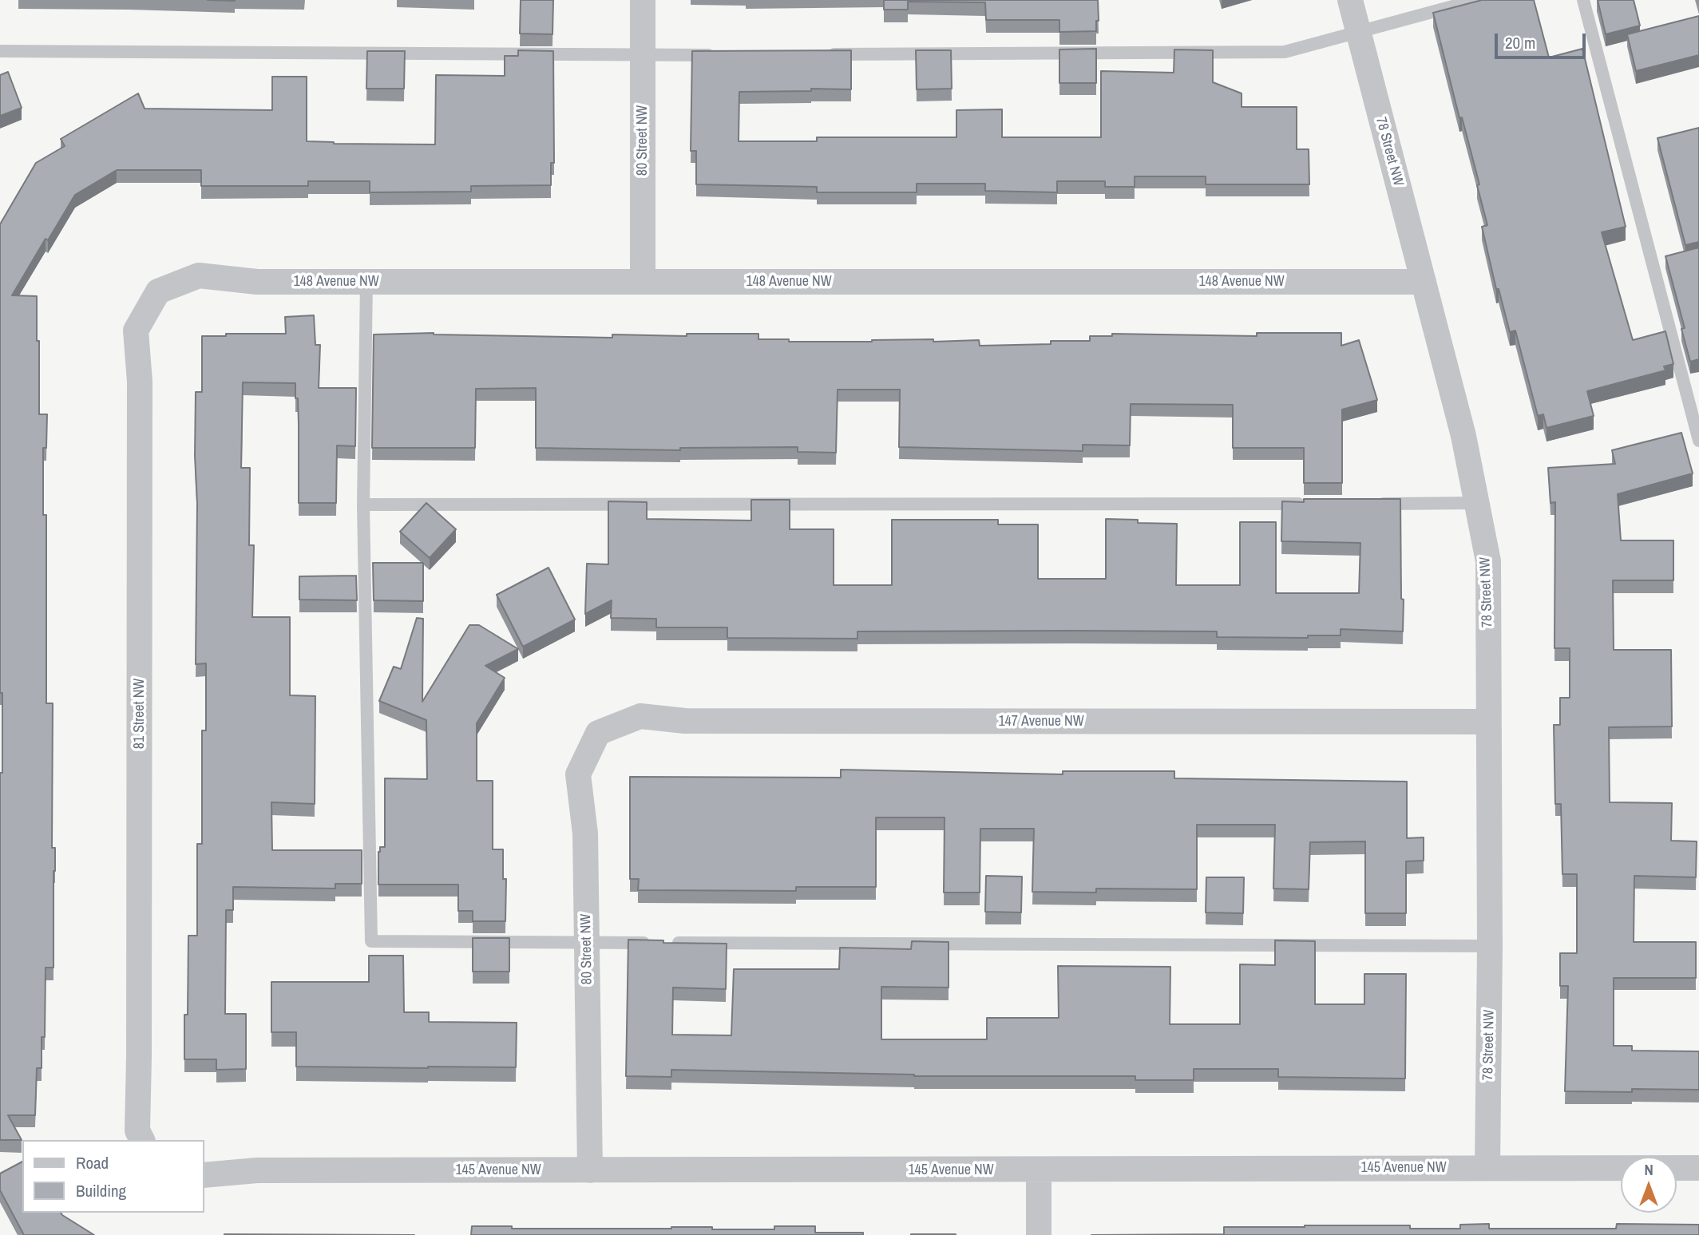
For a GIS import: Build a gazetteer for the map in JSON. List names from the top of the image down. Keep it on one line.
{"streets":{"street":["80 Street NW","78 Street NW","148 Avenue NW","81 Street NW","147 Avenue NW","145 Avenue NW"]},"crossings":[["80 Street NW","148 Avenue NW"],["80 Street NW","147 Avenue NW"],["80 Street NW","145 Avenue NW"],["78 Street NW","148 Avenue NW"],["78 Street NW","147 Avenue NW"],["78 Street NW","145 Avenue NW"],["148 Avenue NW","81 Street NW"]],"legend":["Road","Building"],"scale_bar":"20 m","north":"top"}
